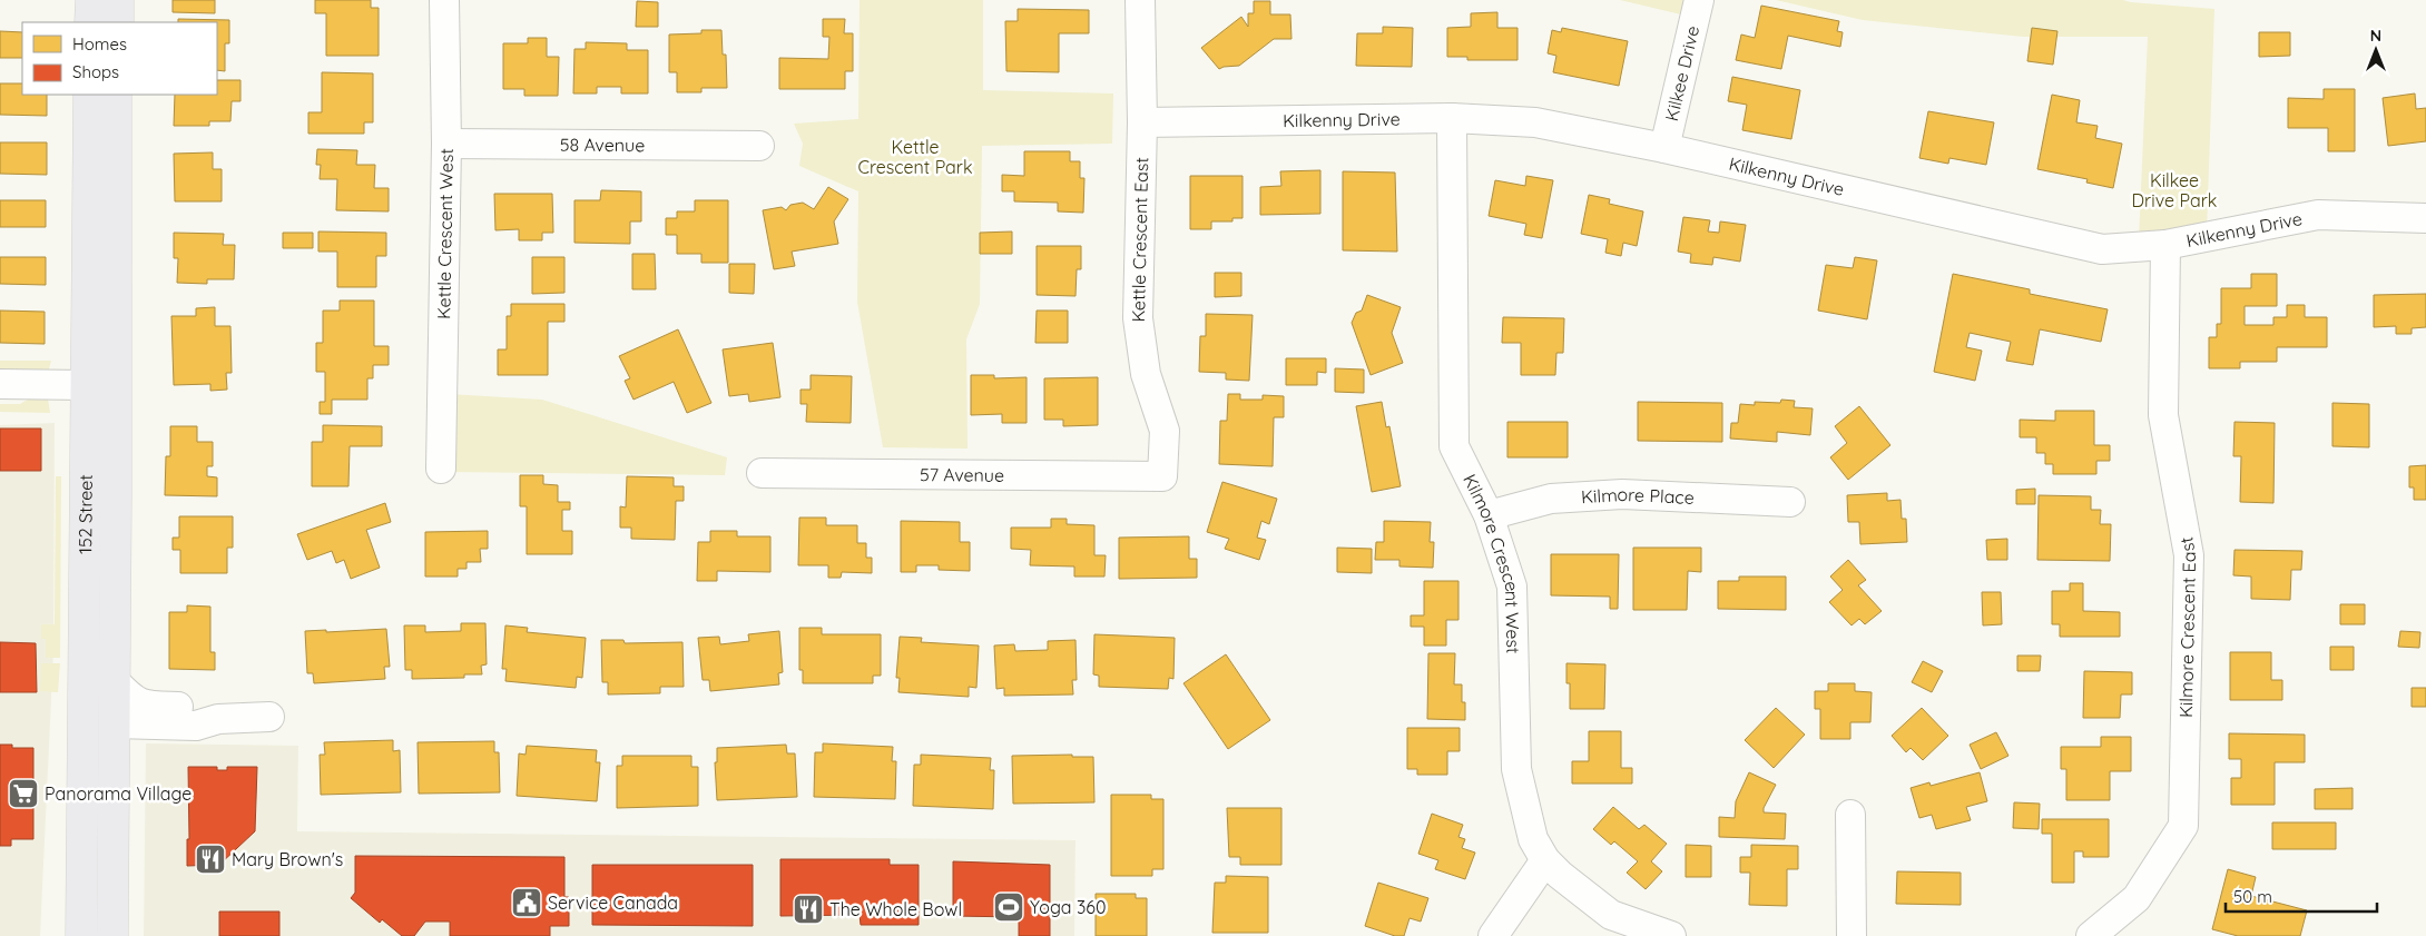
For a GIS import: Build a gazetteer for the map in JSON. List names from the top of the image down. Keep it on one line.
{"streets":{"main road":["152 Street"],"street":["Kilkee Drive","Kilkenny Drive","58 Avenue","Kettle Crescent West","Kettle Crescent East","57 Avenue","Kilmore Place","Kilmore Crescent West","Kilmore Crescent East"]},"crossings":[["Kilkee Drive","Kilkenny Drive"],["Kilkenny Drive","Kettle Crescent East"],["Kilkenny Drive","Kilmore Crescent West"],["Kilkenny Drive","Kilmore Crescent East"],["58 Avenue","Kettle Crescent West"],["Kettle Crescent East","57 Avenue"],["Kilmore Place","Kilmore Crescent West"]],"parks":["Kettle Crescent Park","Kilkee Drive Park"],"places":{"supermarket":["Panorama Village"],"restaurant":["Mary Brown's","The Whole Bowl"],"public building":["Service Canada"],"sports":["Yoga 360"]},"legend":["Homes","Shops"],"scale_bar":"50 m","north":"top"}
